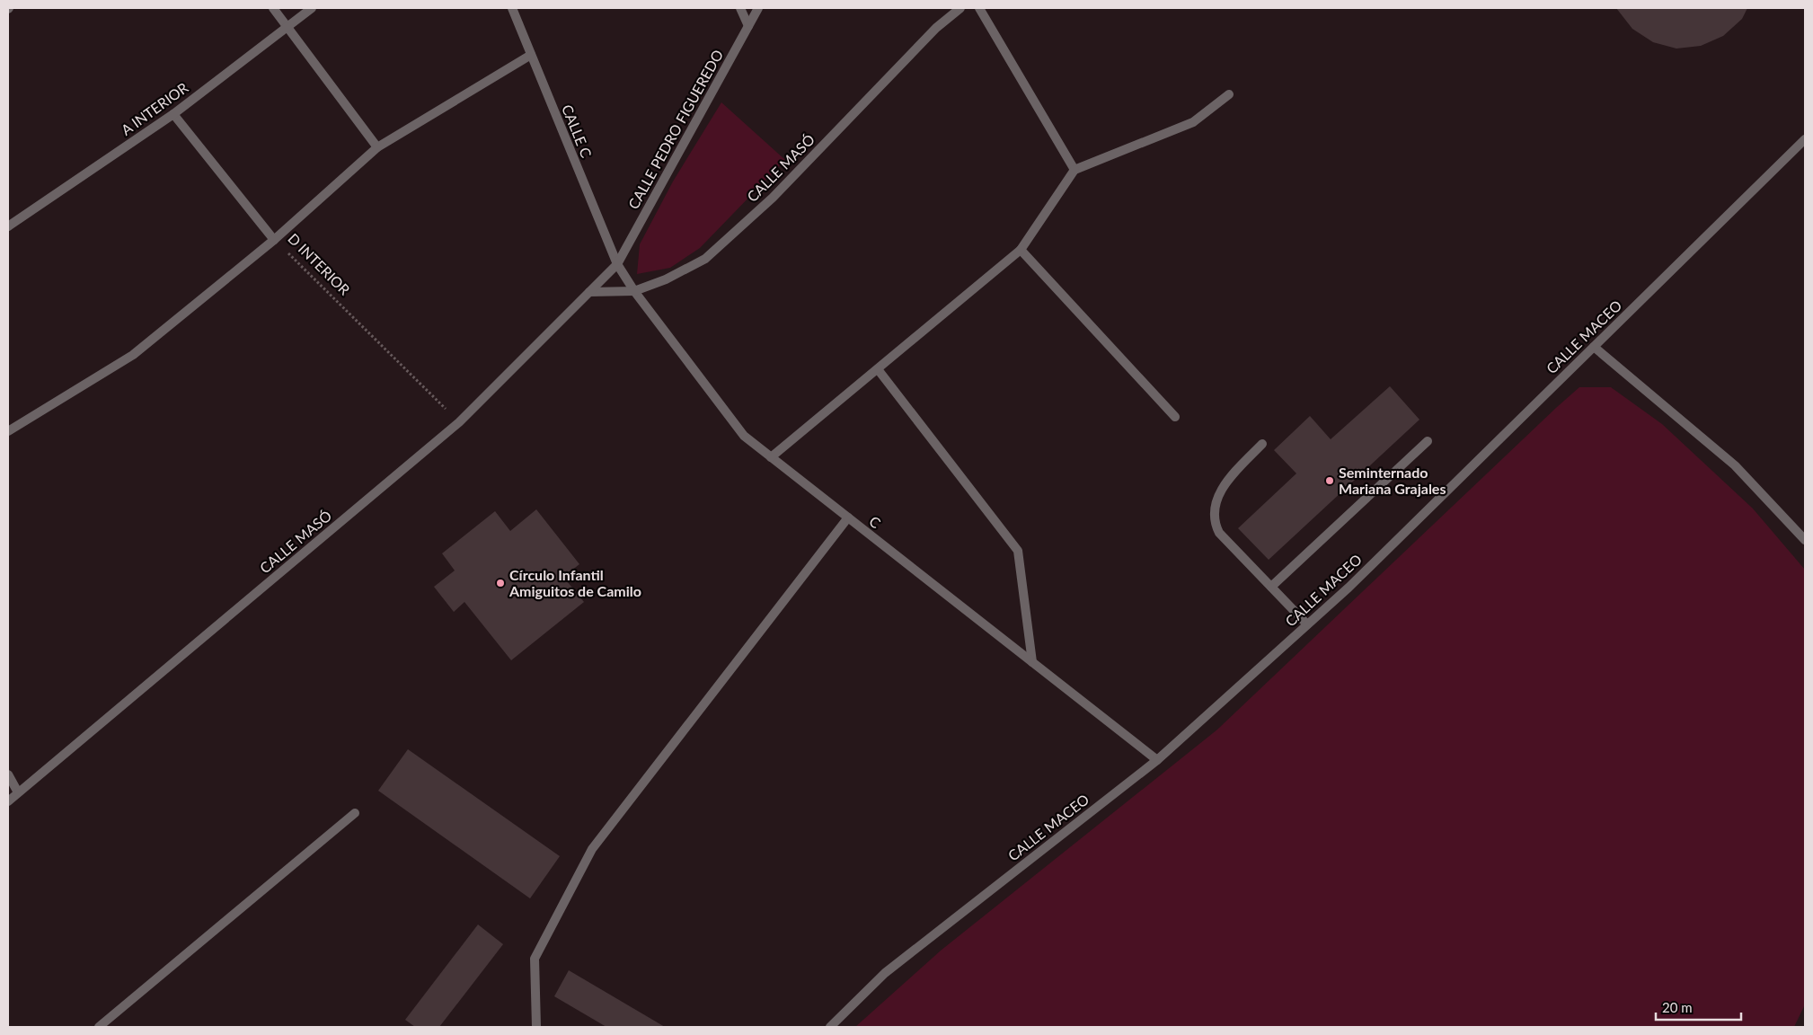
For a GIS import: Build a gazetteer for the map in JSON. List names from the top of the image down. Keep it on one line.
{"streets":{"street":["A INTERIOR","CALLE PEDRO FIGUEREDO","CALLE C","CALLE MASÓ","D INTERIOR","CALLE MACEO","C"]},"crossings":[["A INTERIOR","D INTERIOR"],["CALLE PEDRO FIGUEREDO","CALLE C"],["CALLE PEDRO FIGUEREDO","CALLE MASÓ"],["CALLE PEDRO FIGUEREDO","C"],["CALLE C","CALLE MASÓ"],["CALLE C","C"],["CALLE MASÓ","D INTERIOR"],["CALLE MASÓ","C"],["CALLE MACEO","C"]],"places":["Seminternado Mariana Grajales","Círculo Infantil Amiguitos de Camilo"],"scale_bar":"20 m"}
